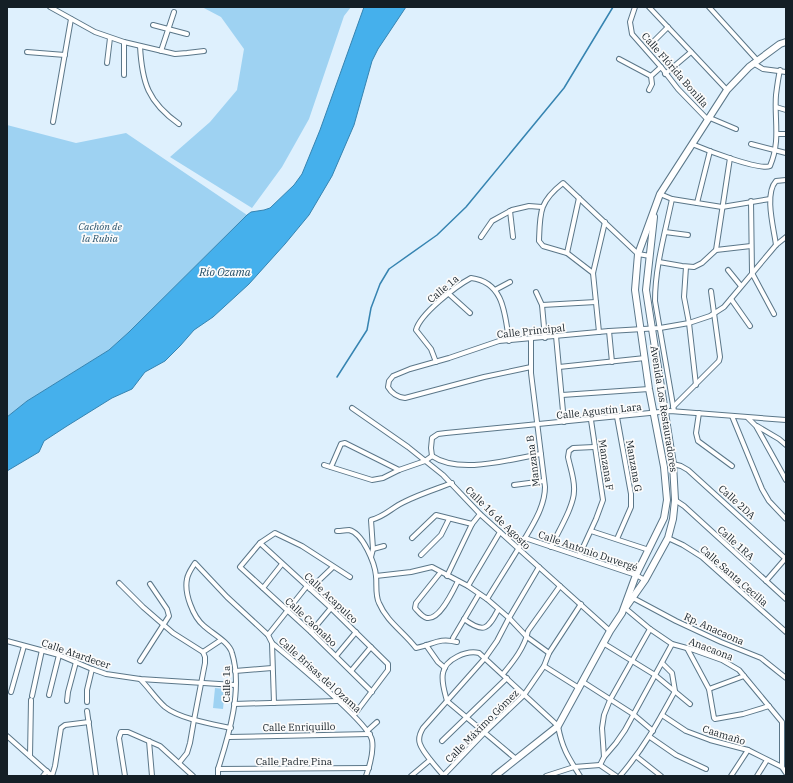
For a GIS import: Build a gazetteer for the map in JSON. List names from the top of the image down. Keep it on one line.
{"streets":{"street":["Calle Flórida Bonilla","Calle 1a","Calle Principal","Avenida Los Restauradores","Calle Agustín Lara","Manzana B","Manzana F","Manzana G","Calle 2DA","Calle 16 de Agosto","Calle 1RA","Calle Antonio Duvergé","Calle Santa Cecilia","Calle Acapulco","Calle Caonabo","Rp. Anacaona","Anacaona","Calle Atardecer","Calle Brisas del Ozama","Calle Máximo Gómez","Calle Enriquillo","Caamaño","Calle Padre Pina"]},"crossings":[["Calle Flórida Bonilla","Avenida Los Restauradores"],["Calle 1a","Calle Principal"],["Calle 1a","Calle Atardecer"],["Calle 1a","Calle Brisas del Ozama"],["Calle 1a","Calle Enriquillo"],["Calle 1a","Calle Padre Pina"],["Calle Principal","Avenida Los Restauradores"],["Calle Principal","Manzana B"],["Avenida Los Restauradores","Calle Agustín Lara"],["Avenida Los Restauradores","Calle 16 de Agosto"],["Avenida Los Restauradores","Calle Antonio Duvergé"],["Avenida Los Restauradores","Anacaona"],["Calle Agustín Lara","Manzana B"],["Calle Agustín Lara","Manzana F"],["Calle Agustín Lara","Manzana G"],["Manzana B","Calle Antonio Duvergé"],["Manzana F","Calle Antonio Duvergé"],["Calle 16 de Agosto","Calle Antonio Duvergé"],["Calle 16 de Agosto","Calle Máximo Gómez"],["Calle Acapulco","Calle Caonabo"],["Anacaona","Caamaño"],["Calle Brisas del Ozama","Calle Enriquillo"]],"water":["Río Ozama"],"parks":["Cachón de la Rubia"]}
